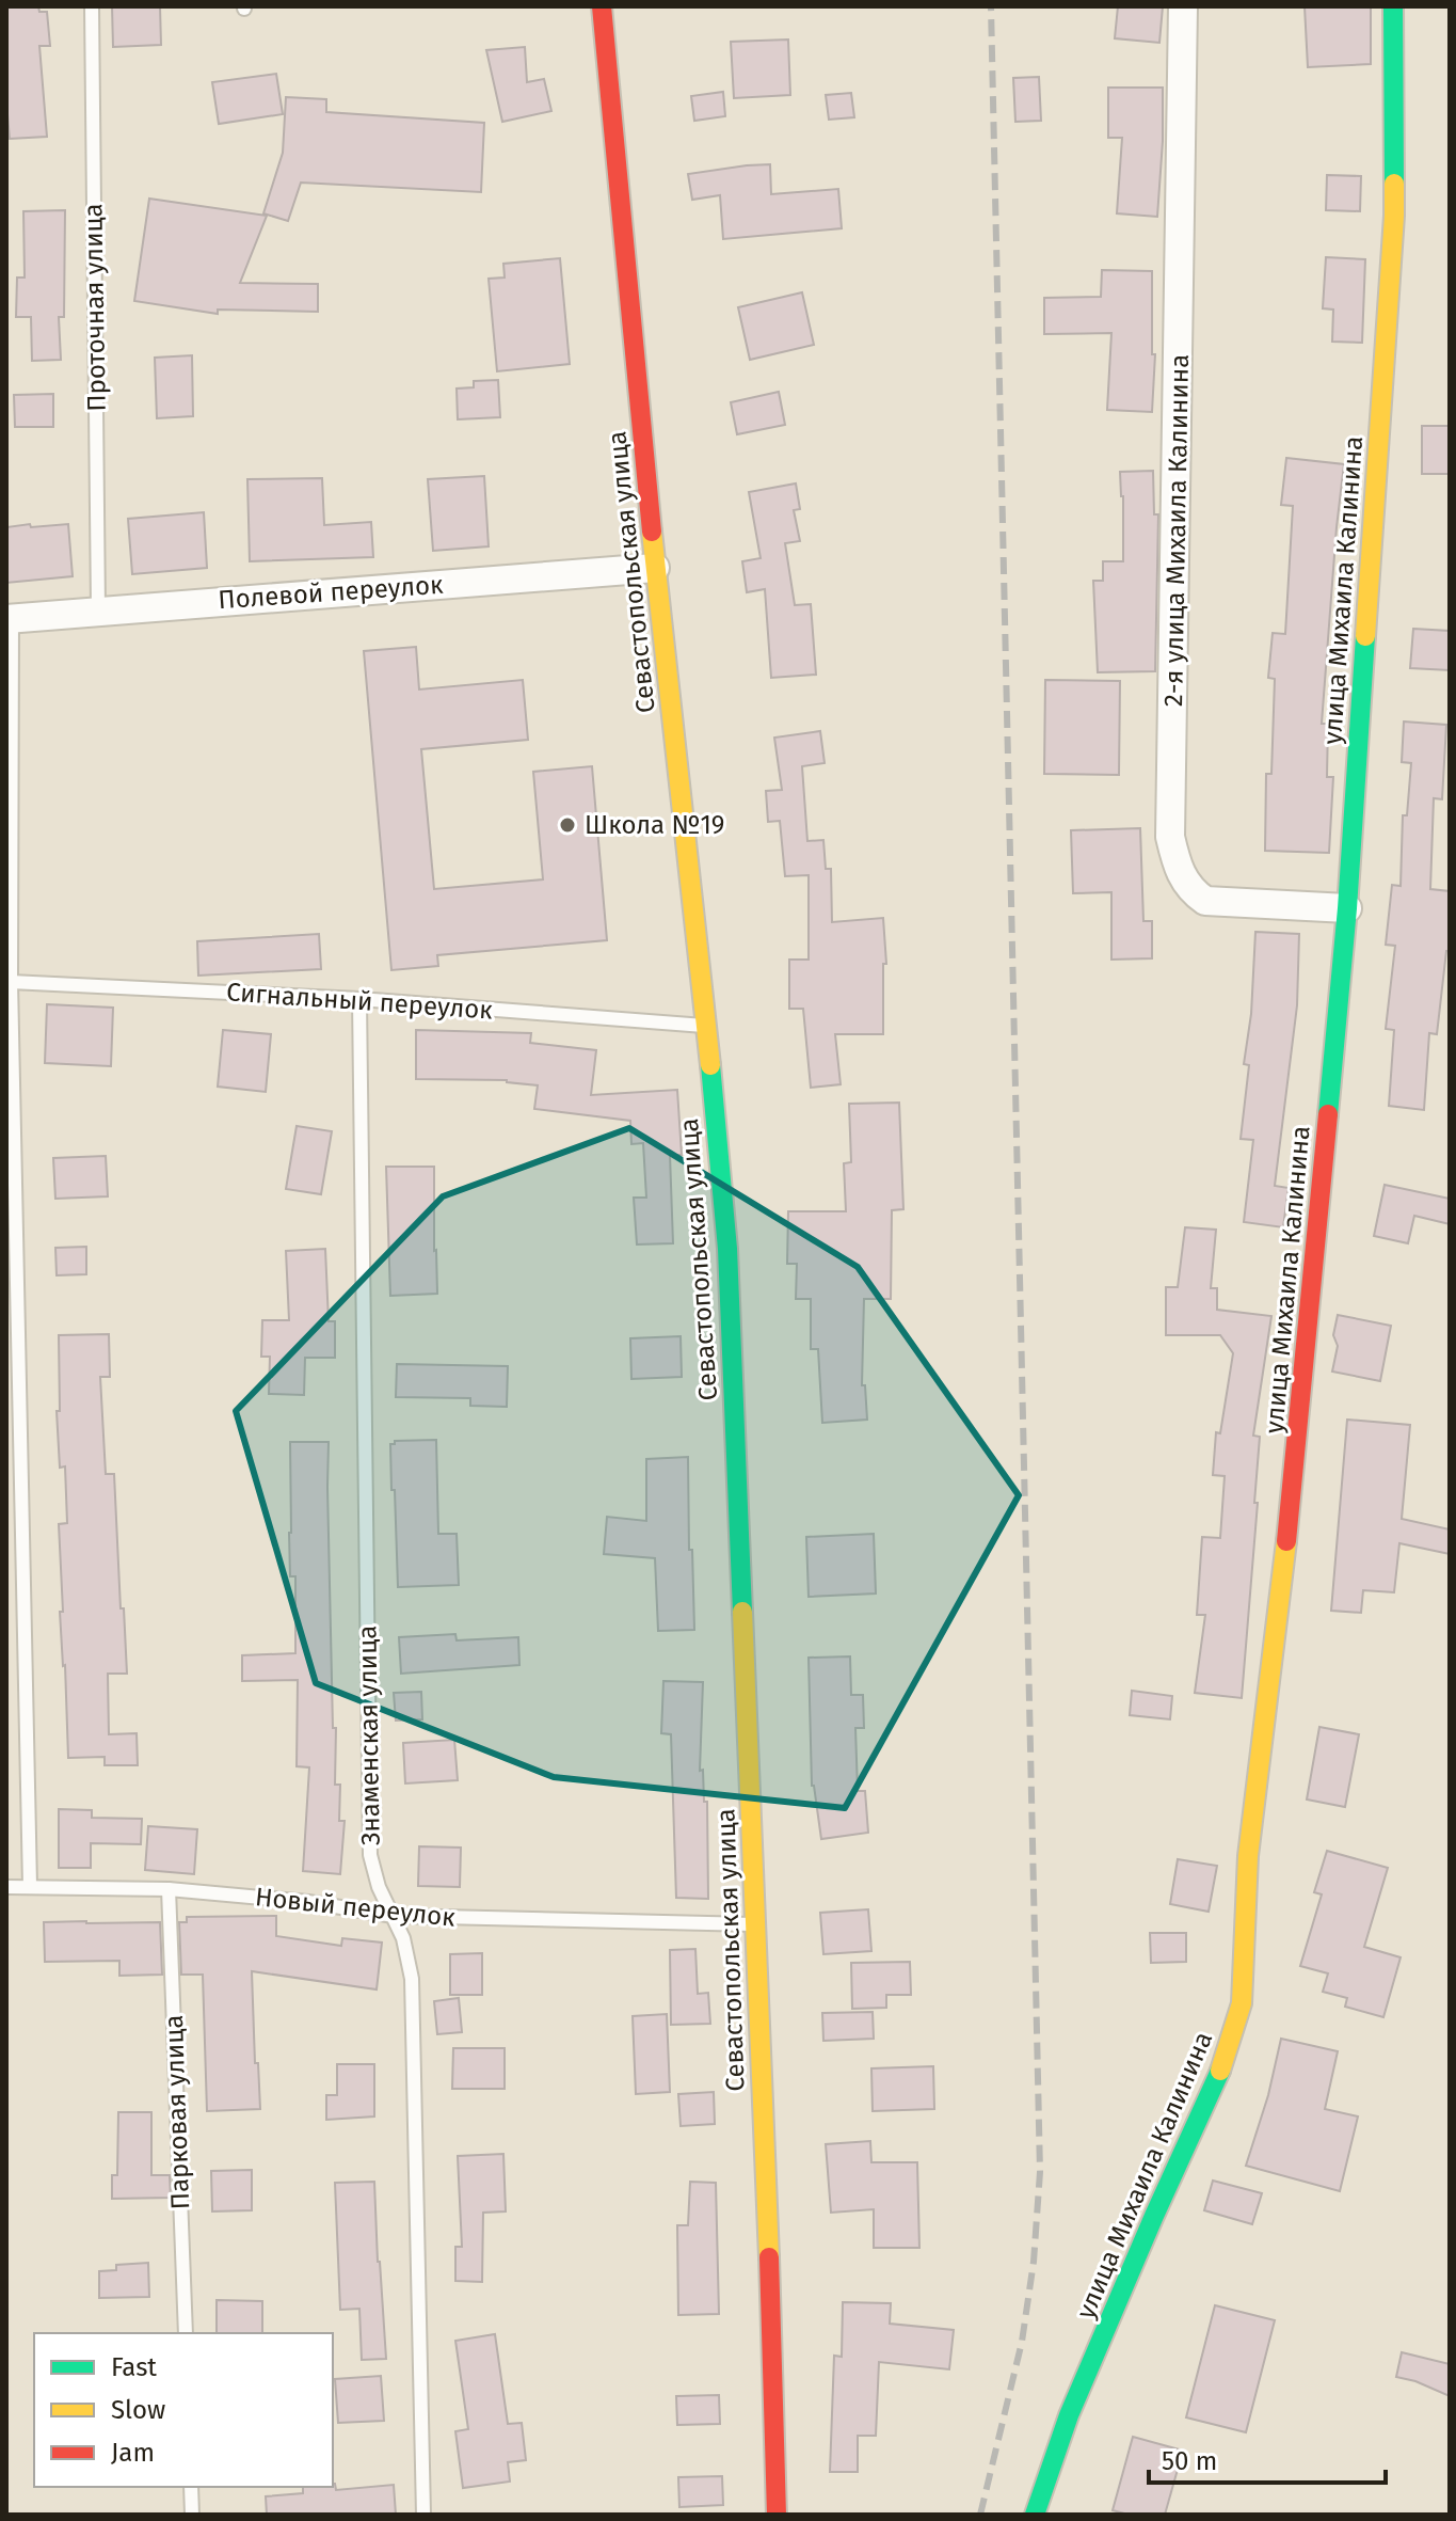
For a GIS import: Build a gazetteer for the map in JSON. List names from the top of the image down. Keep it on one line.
{"streets":{"street":["2-я улица Михаила Калинина","Севастопольская улица","улица Михаила Калинина","Полевой переулок"],"lane":["Проточная улица","Сигнальный переулок","Знаменская улица","Новый переулок","Парковая улица"]},"crossings":[["Проточная улица","Полевой переулок"],["2-я улица Михаила Калинина","улица Михаила Калинина"],["Севастопольская улица","Полевой переулок"],["Севастопольская улица","Сигнальный переулок"],["Севастопольская улица","Новый переулок"],["Сигнальный переулок","Знаменская улица"],["Знаменская улица","Новый переулок"],["Новый переулок","Парковая улица"]],"places":["Школа №19"],"legend":["Fast","Slow","Jam"],"scale_bar":"50 m"}
